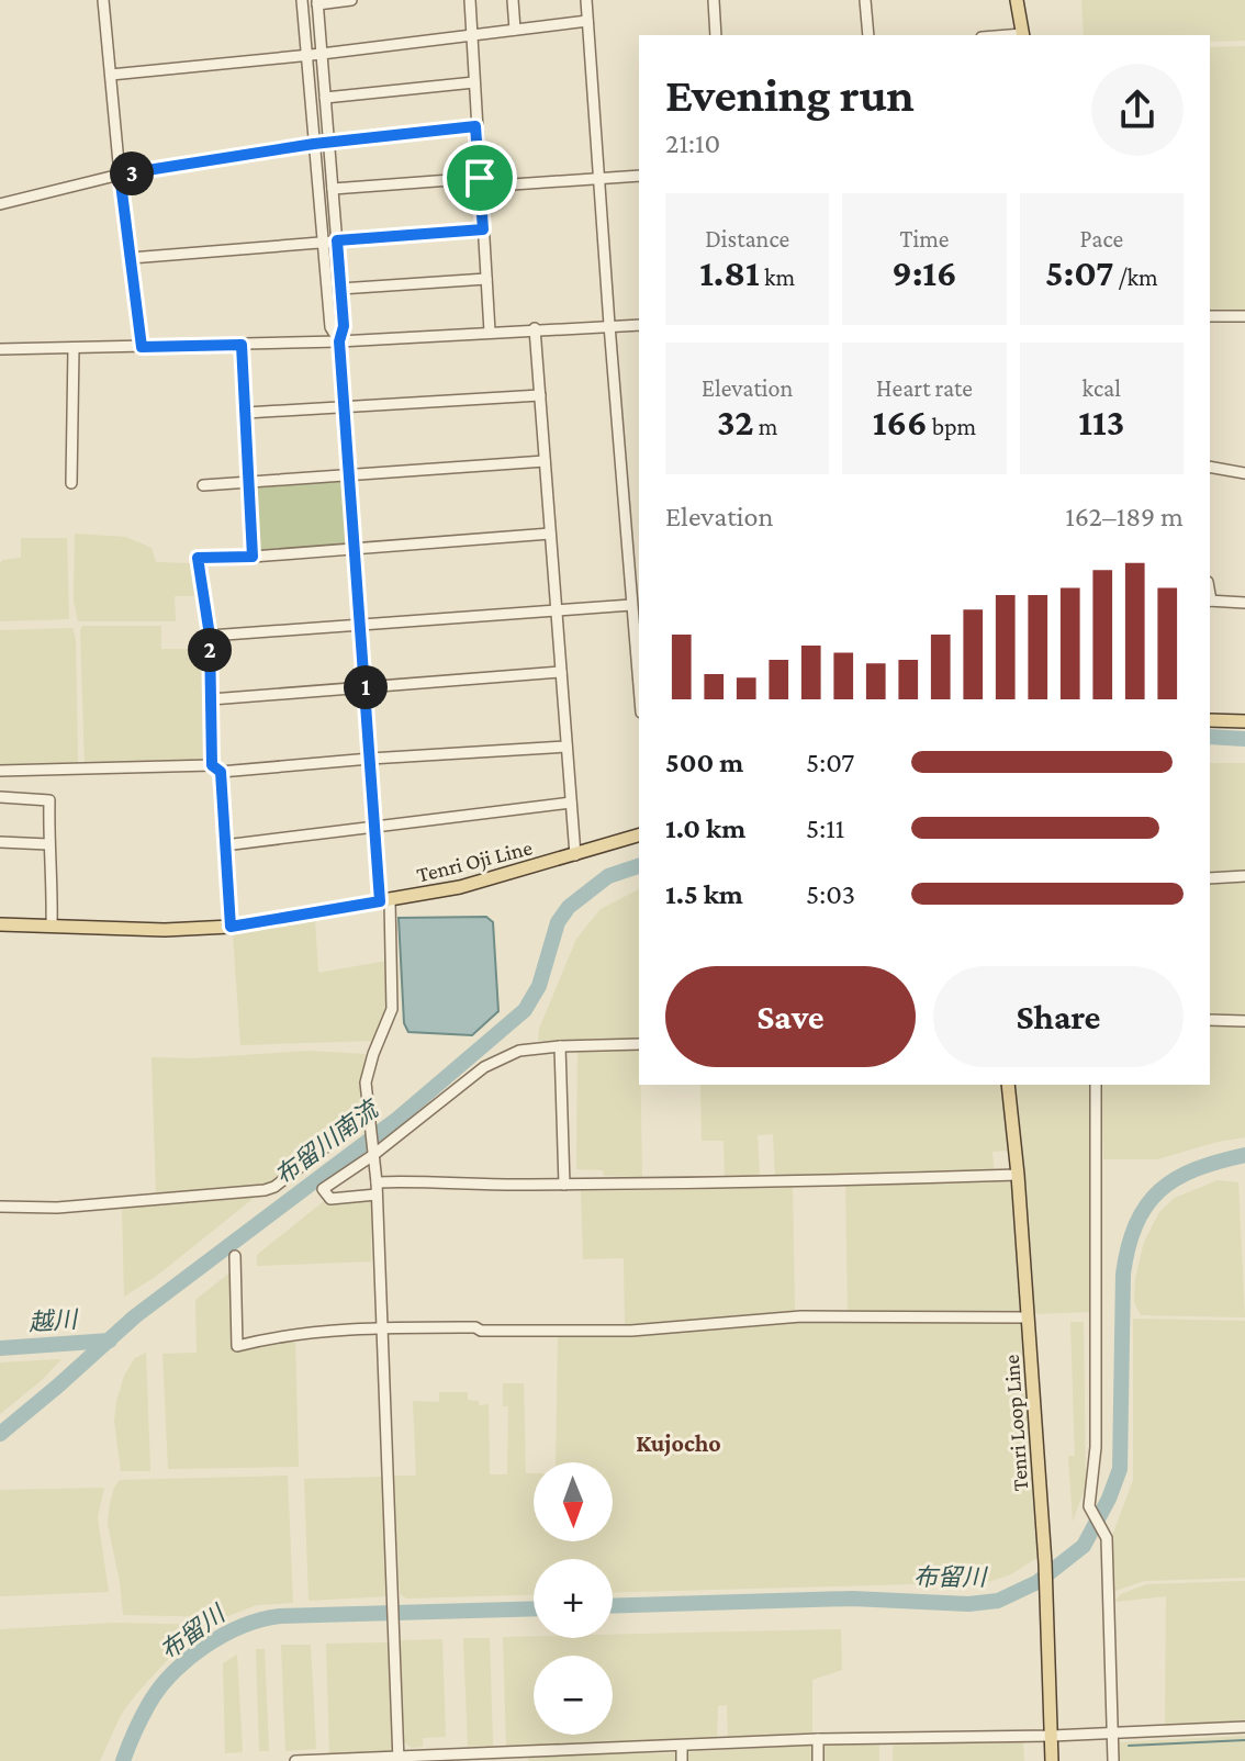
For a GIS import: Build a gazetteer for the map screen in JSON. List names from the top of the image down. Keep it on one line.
{"streets":{"main road":["Tenri Oji Line","Tenri Loop Line"]},"districts":["Kujocho"],"water":["布留川南流","越川","布留川"],"north":"bottom","page":{"heading":["Evening run","21:10"],"pins":["3","2","1"],"stats":[["Distance","1.81 km"],["Time","9:16"],["Pace","5:07 /km"],["Elevation","32 m"],["Heart rate","166 bpm"],["kcal","113"]],"chart":["Elevation","162–189 m"],"list":[{"name":"500 m","note":"5:07"},{"name":"1.0 km","note":"5:11"},{"name":"1.5 km","note":"5:03"}],"buttons":["Save","Share"],"map_buttons":["+","−"]}}
